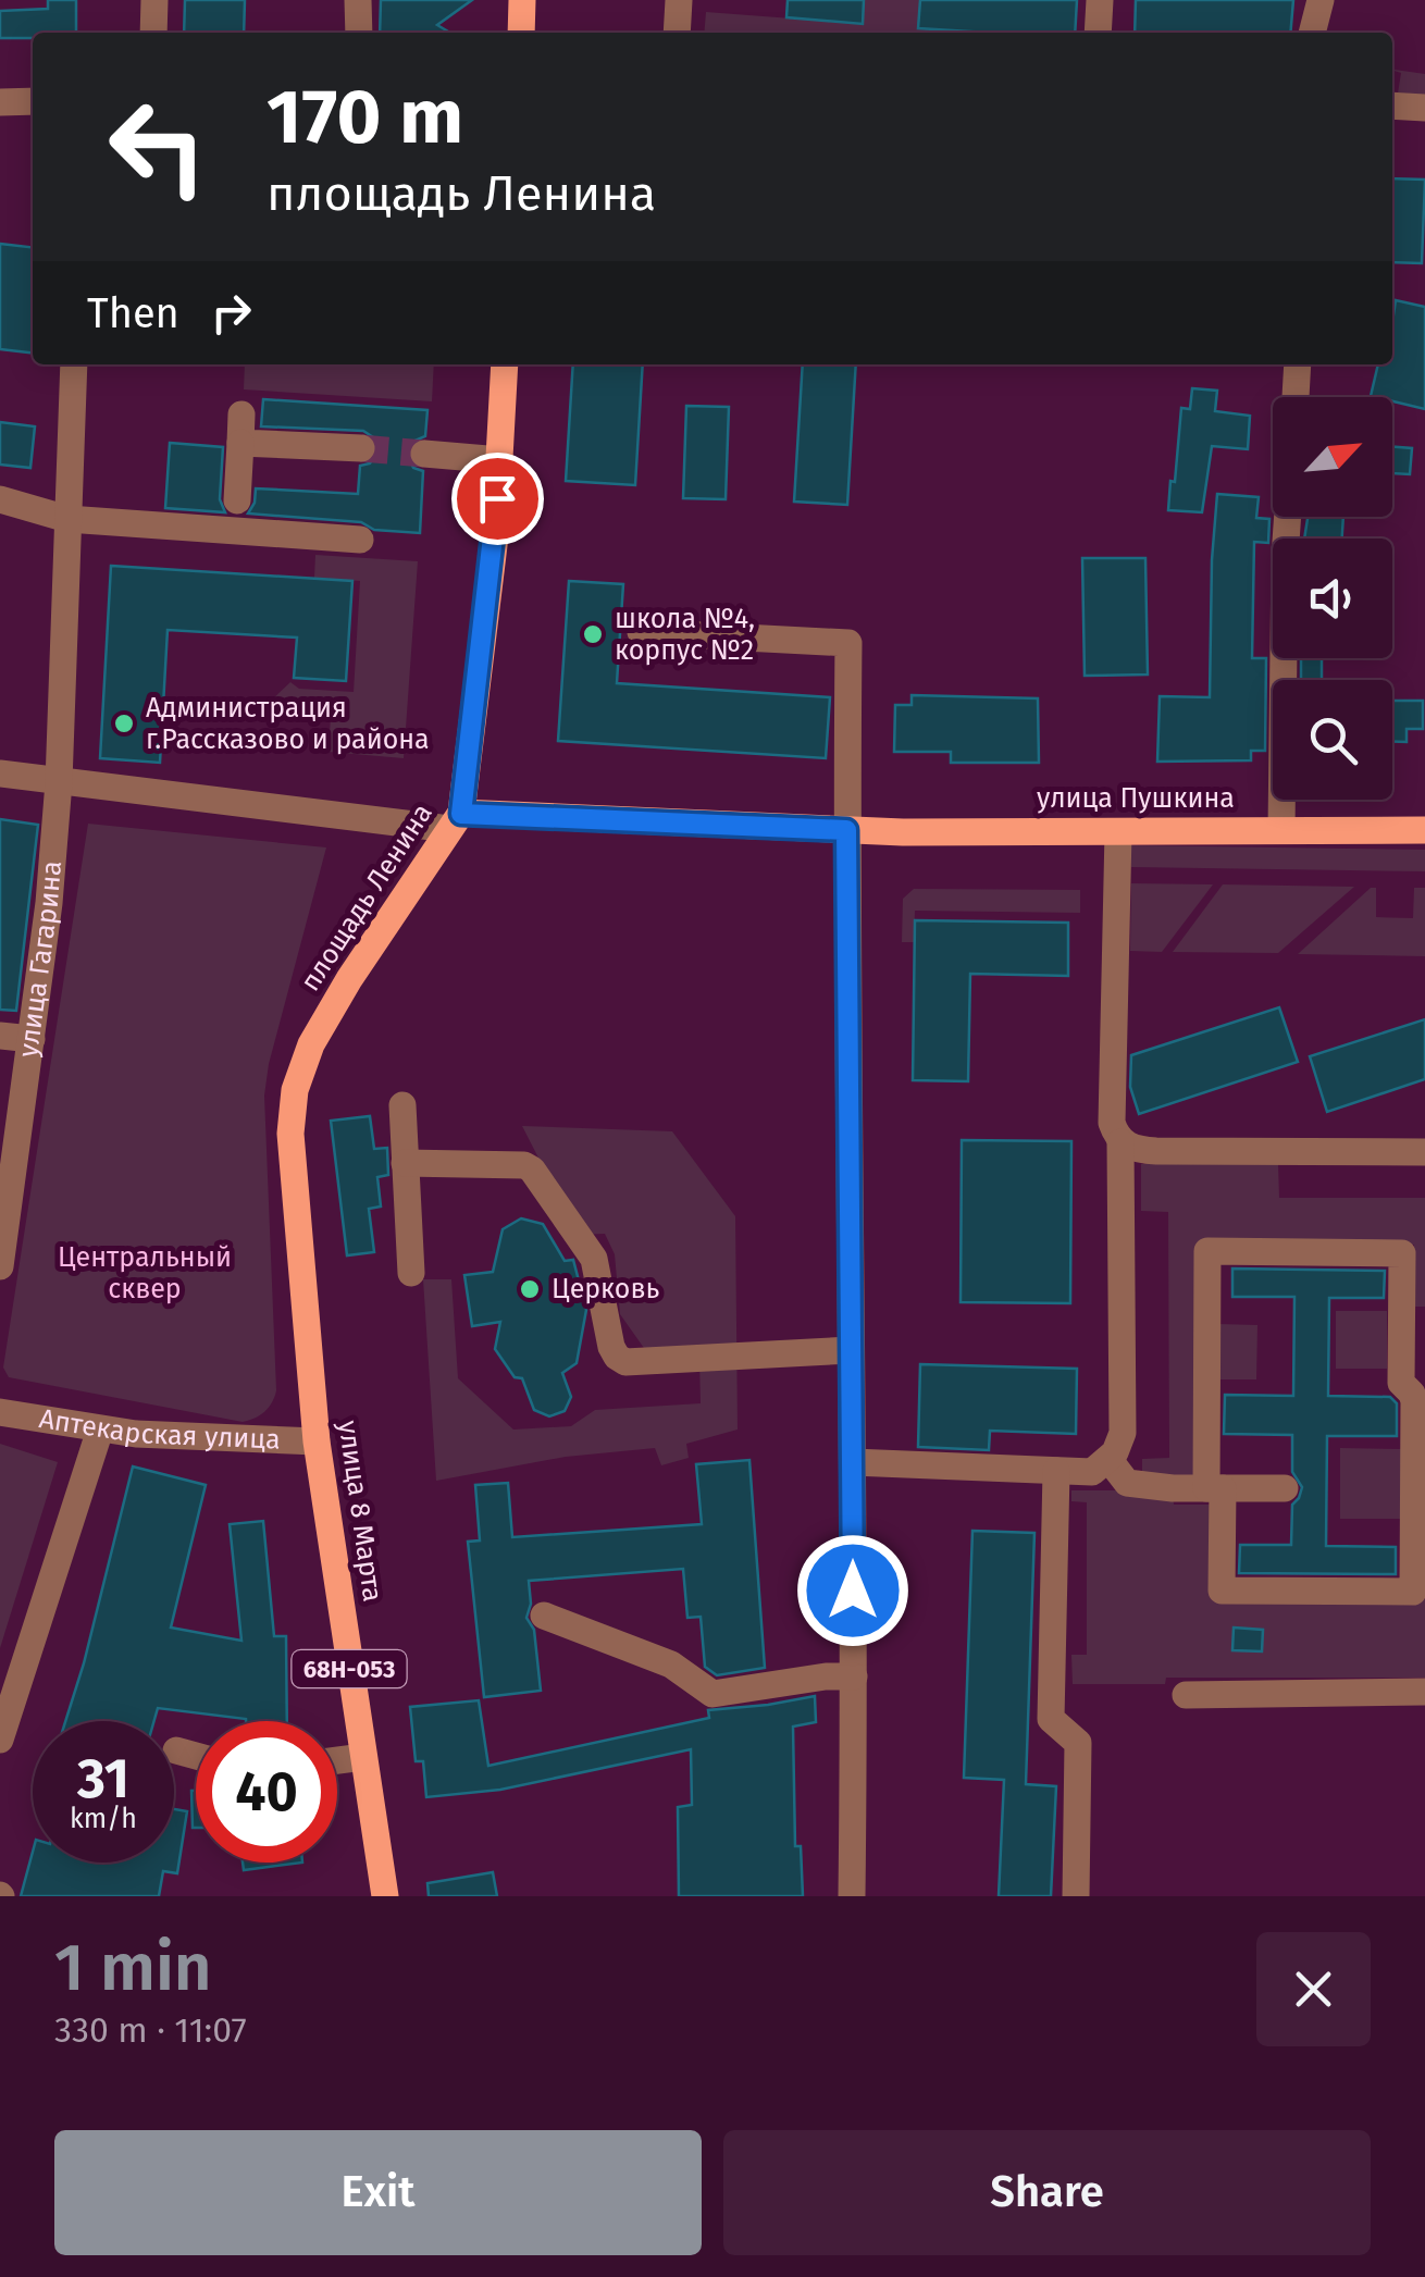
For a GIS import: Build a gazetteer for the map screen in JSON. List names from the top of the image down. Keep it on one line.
{"streets":{"main road":["улица Пушкина","площадь Ленина","улица 8 Марта","68Н-053"],"street":["улица Гагарина","Аптекарская улица"]},"crossings":[["улица Пушкина","площадь Ленина"],["площадь Ленина","улица 8 Марта"],["площадь Ленина","68Н-053"],["Аптекарская улица","улица 8 Марта"]],"parks":["Центральный сквер"],"places":["школа №4, корпус №2","Администрация г.Рассказово и района","Церковь"],"north":"top right","page":{"turn":["170 m","площадь Ленина"],"then":"Then","speed":"31 km/h","limit":"40","heading":["1 min","330 m · 11:07"],"buttons":["Exit","Share"]}}
